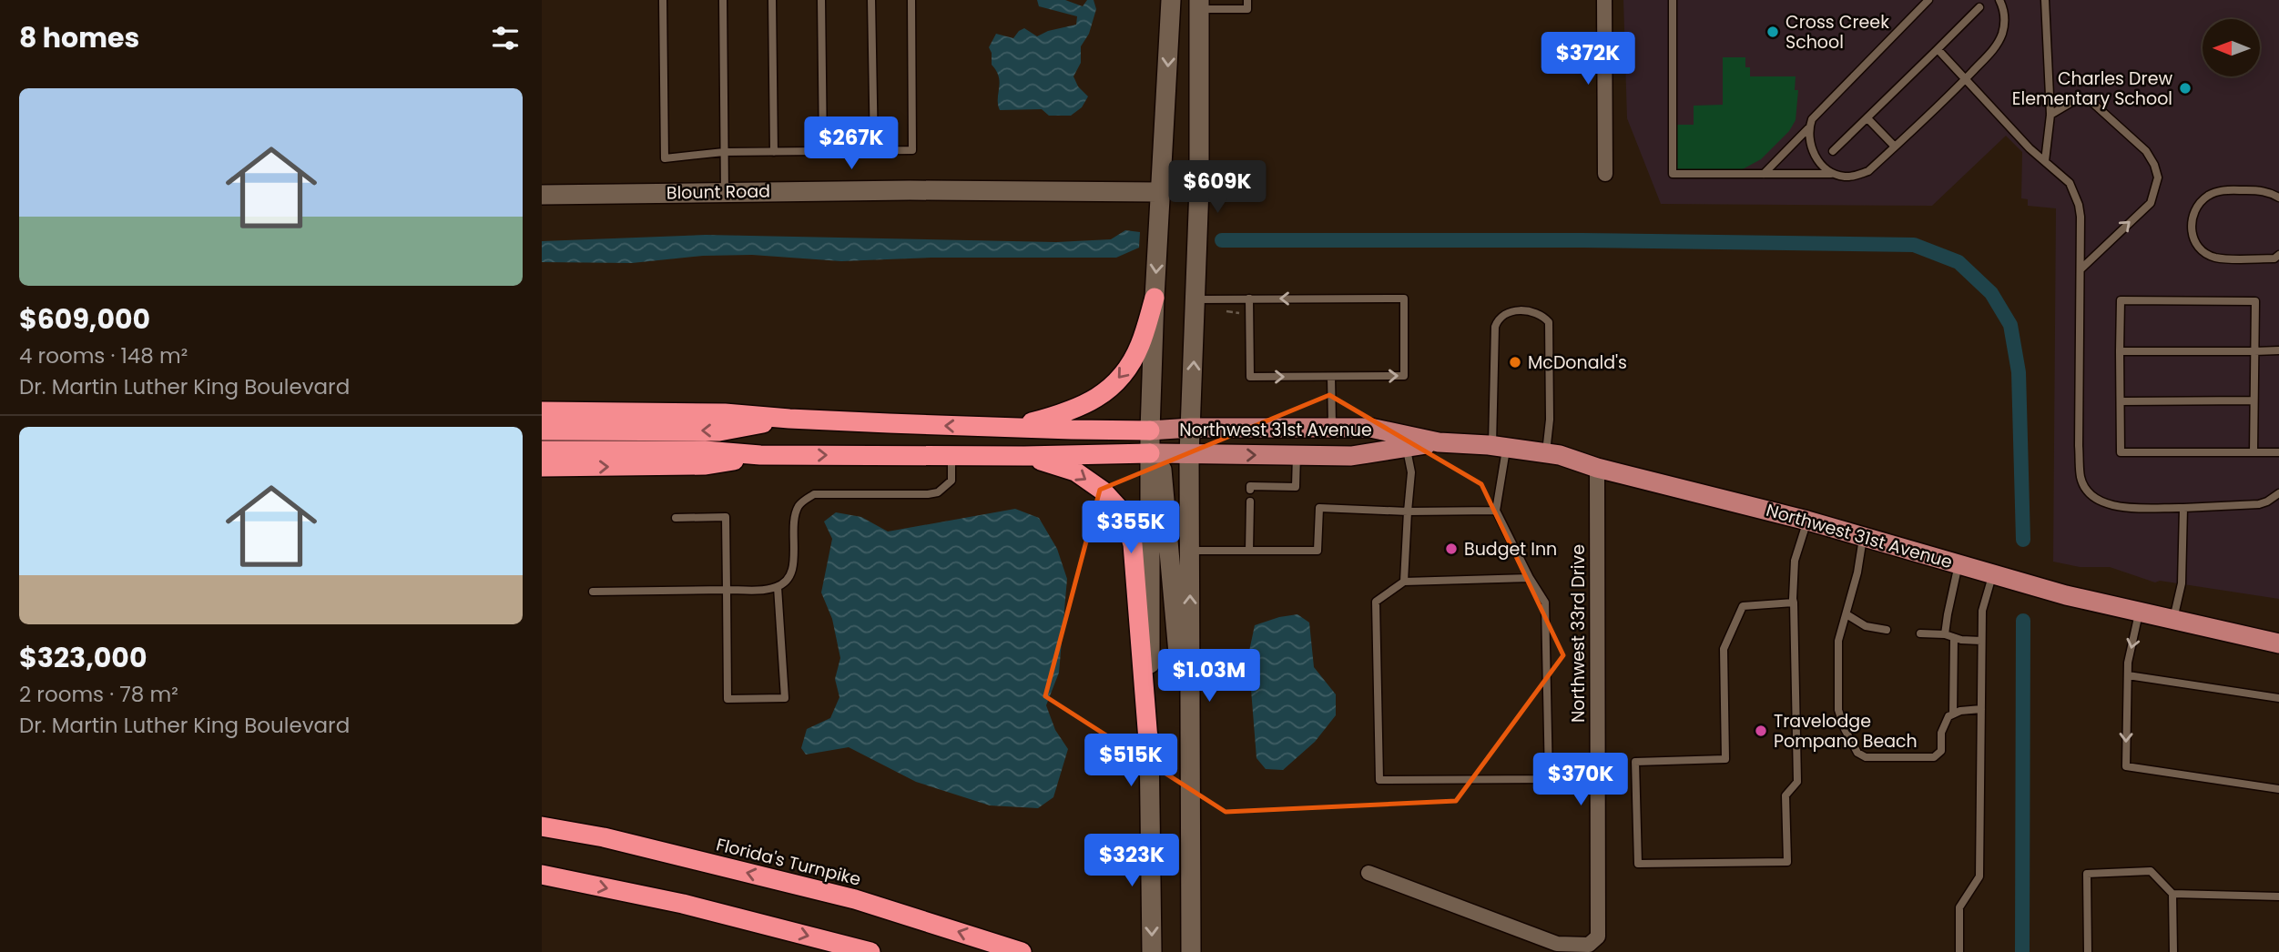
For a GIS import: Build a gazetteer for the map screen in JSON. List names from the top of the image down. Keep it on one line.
{"streets":{"highway":["Florida's Turnpike"],"main road":["Blount Road","Northwest 31st Avenue"],"street":["Northwest 33rd Drive"]},"crossings":[["Northwest 31st Avenue","Northwest 33rd Drive"]],"places":["Cross Creek School","Charles Drew Elementary School","McDonald's","Budget Inn","Travelodge Pompano Beach"],"north":"left","page":{"heading":"8 homes","price":["$372K","$267K","$609K","$355K","$1.03M","$515K","$370K","$323K"],"list":[{"name":"$609,000","note":"4 rooms · 148 m² · Dr. Martin Luther King Boulevard"},{"name":"$323,000","note":"2 rooms · 78 m² · Dr. Martin Luther King Boulevard"}]}}
